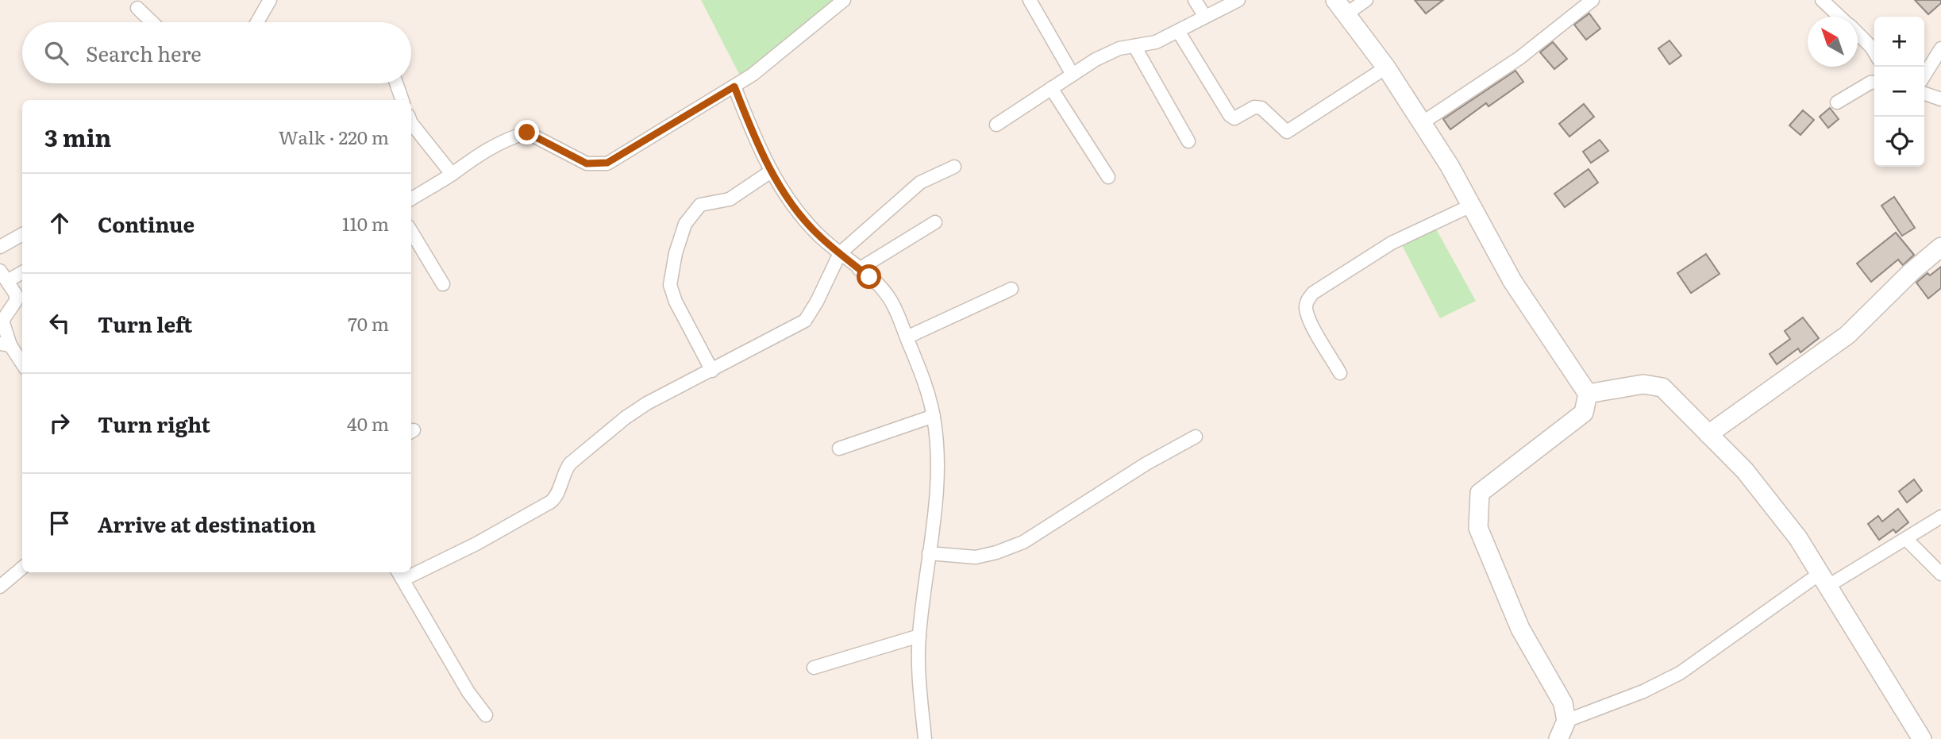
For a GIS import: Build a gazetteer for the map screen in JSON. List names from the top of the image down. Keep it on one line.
{"north":"top left","page":{"map_buttons":["+","−"],"search":"Search here","heading":["3 min","Walk · 220 m"],"list":[["Continue","110 m"],["Turn left","70 m"],["Turn right","40 m"],"Arrive at destination"]}}
